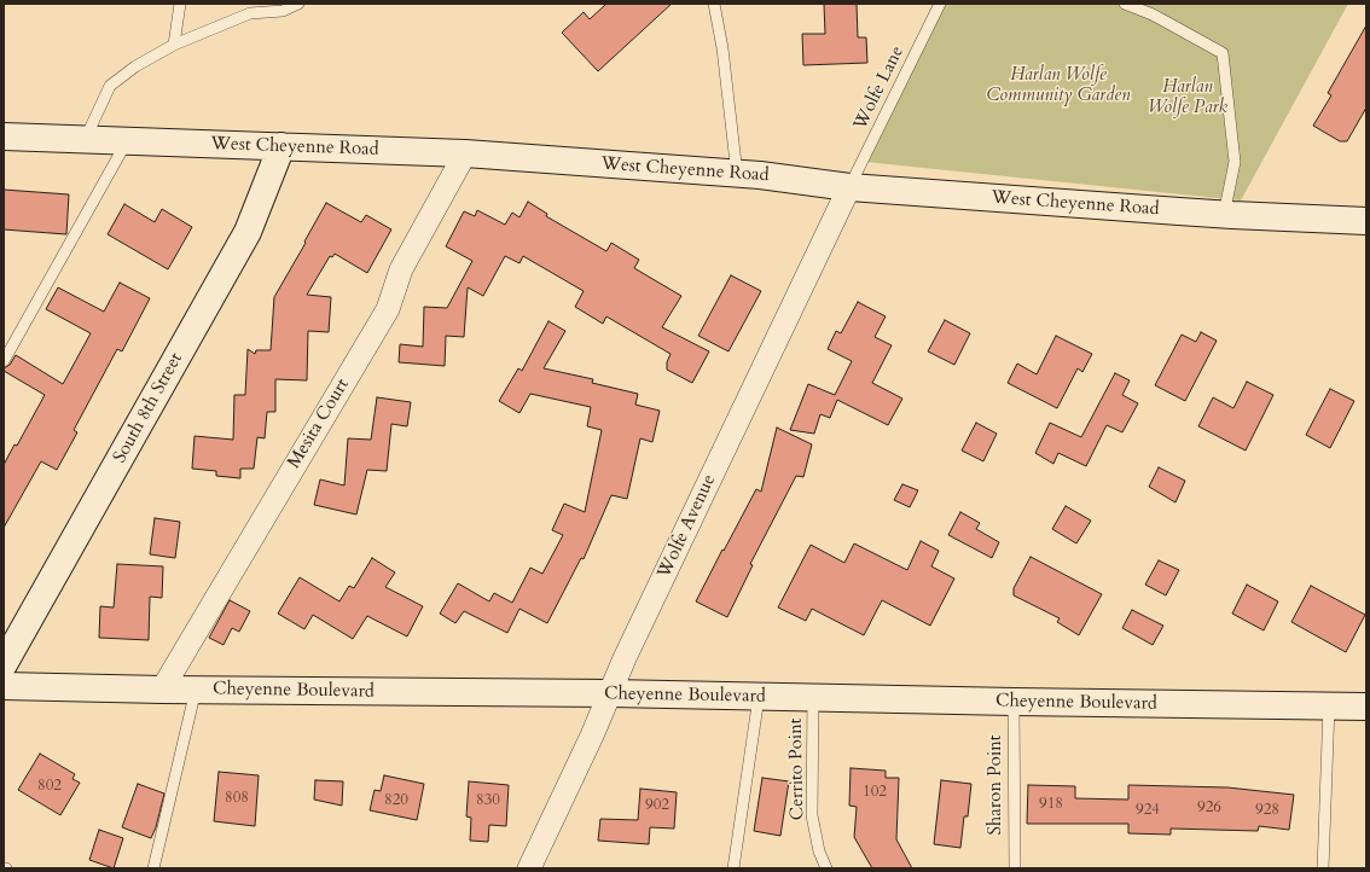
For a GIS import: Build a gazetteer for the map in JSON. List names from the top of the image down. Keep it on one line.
{"streets":{"main road":["West Cheyenne Road","South 8th Street","Cheyenne Boulevard"],"street":["Mesita Court","Wolfe Avenue"],"lane":["Wolfe Lane","Cerrito Point","Sharon Point"]},"crossings":[["Wolfe Lane","West Cheyenne Road"],["Wolfe Lane","Wolfe Avenue"],["West Cheyenne Road","South 8th Street"],["West Cheyenne Road","Mesita Court"],["West Cheyenne Road","Wolfe Avenue"],["Mesita Court","Cheyenne Boulevard"],["Wolfe Avenue","Cheyenne Boulevard"],["Cheyenne Boulevard","Cerrito Point"],["Cheyenne Boulevard","Sharon Point"]],"parks":["Harlan Wolfe Community Garden","Harlan Wolfe Park"],"house_numbers":["802","102","808","820","830","918","902","926","924","928"]}
